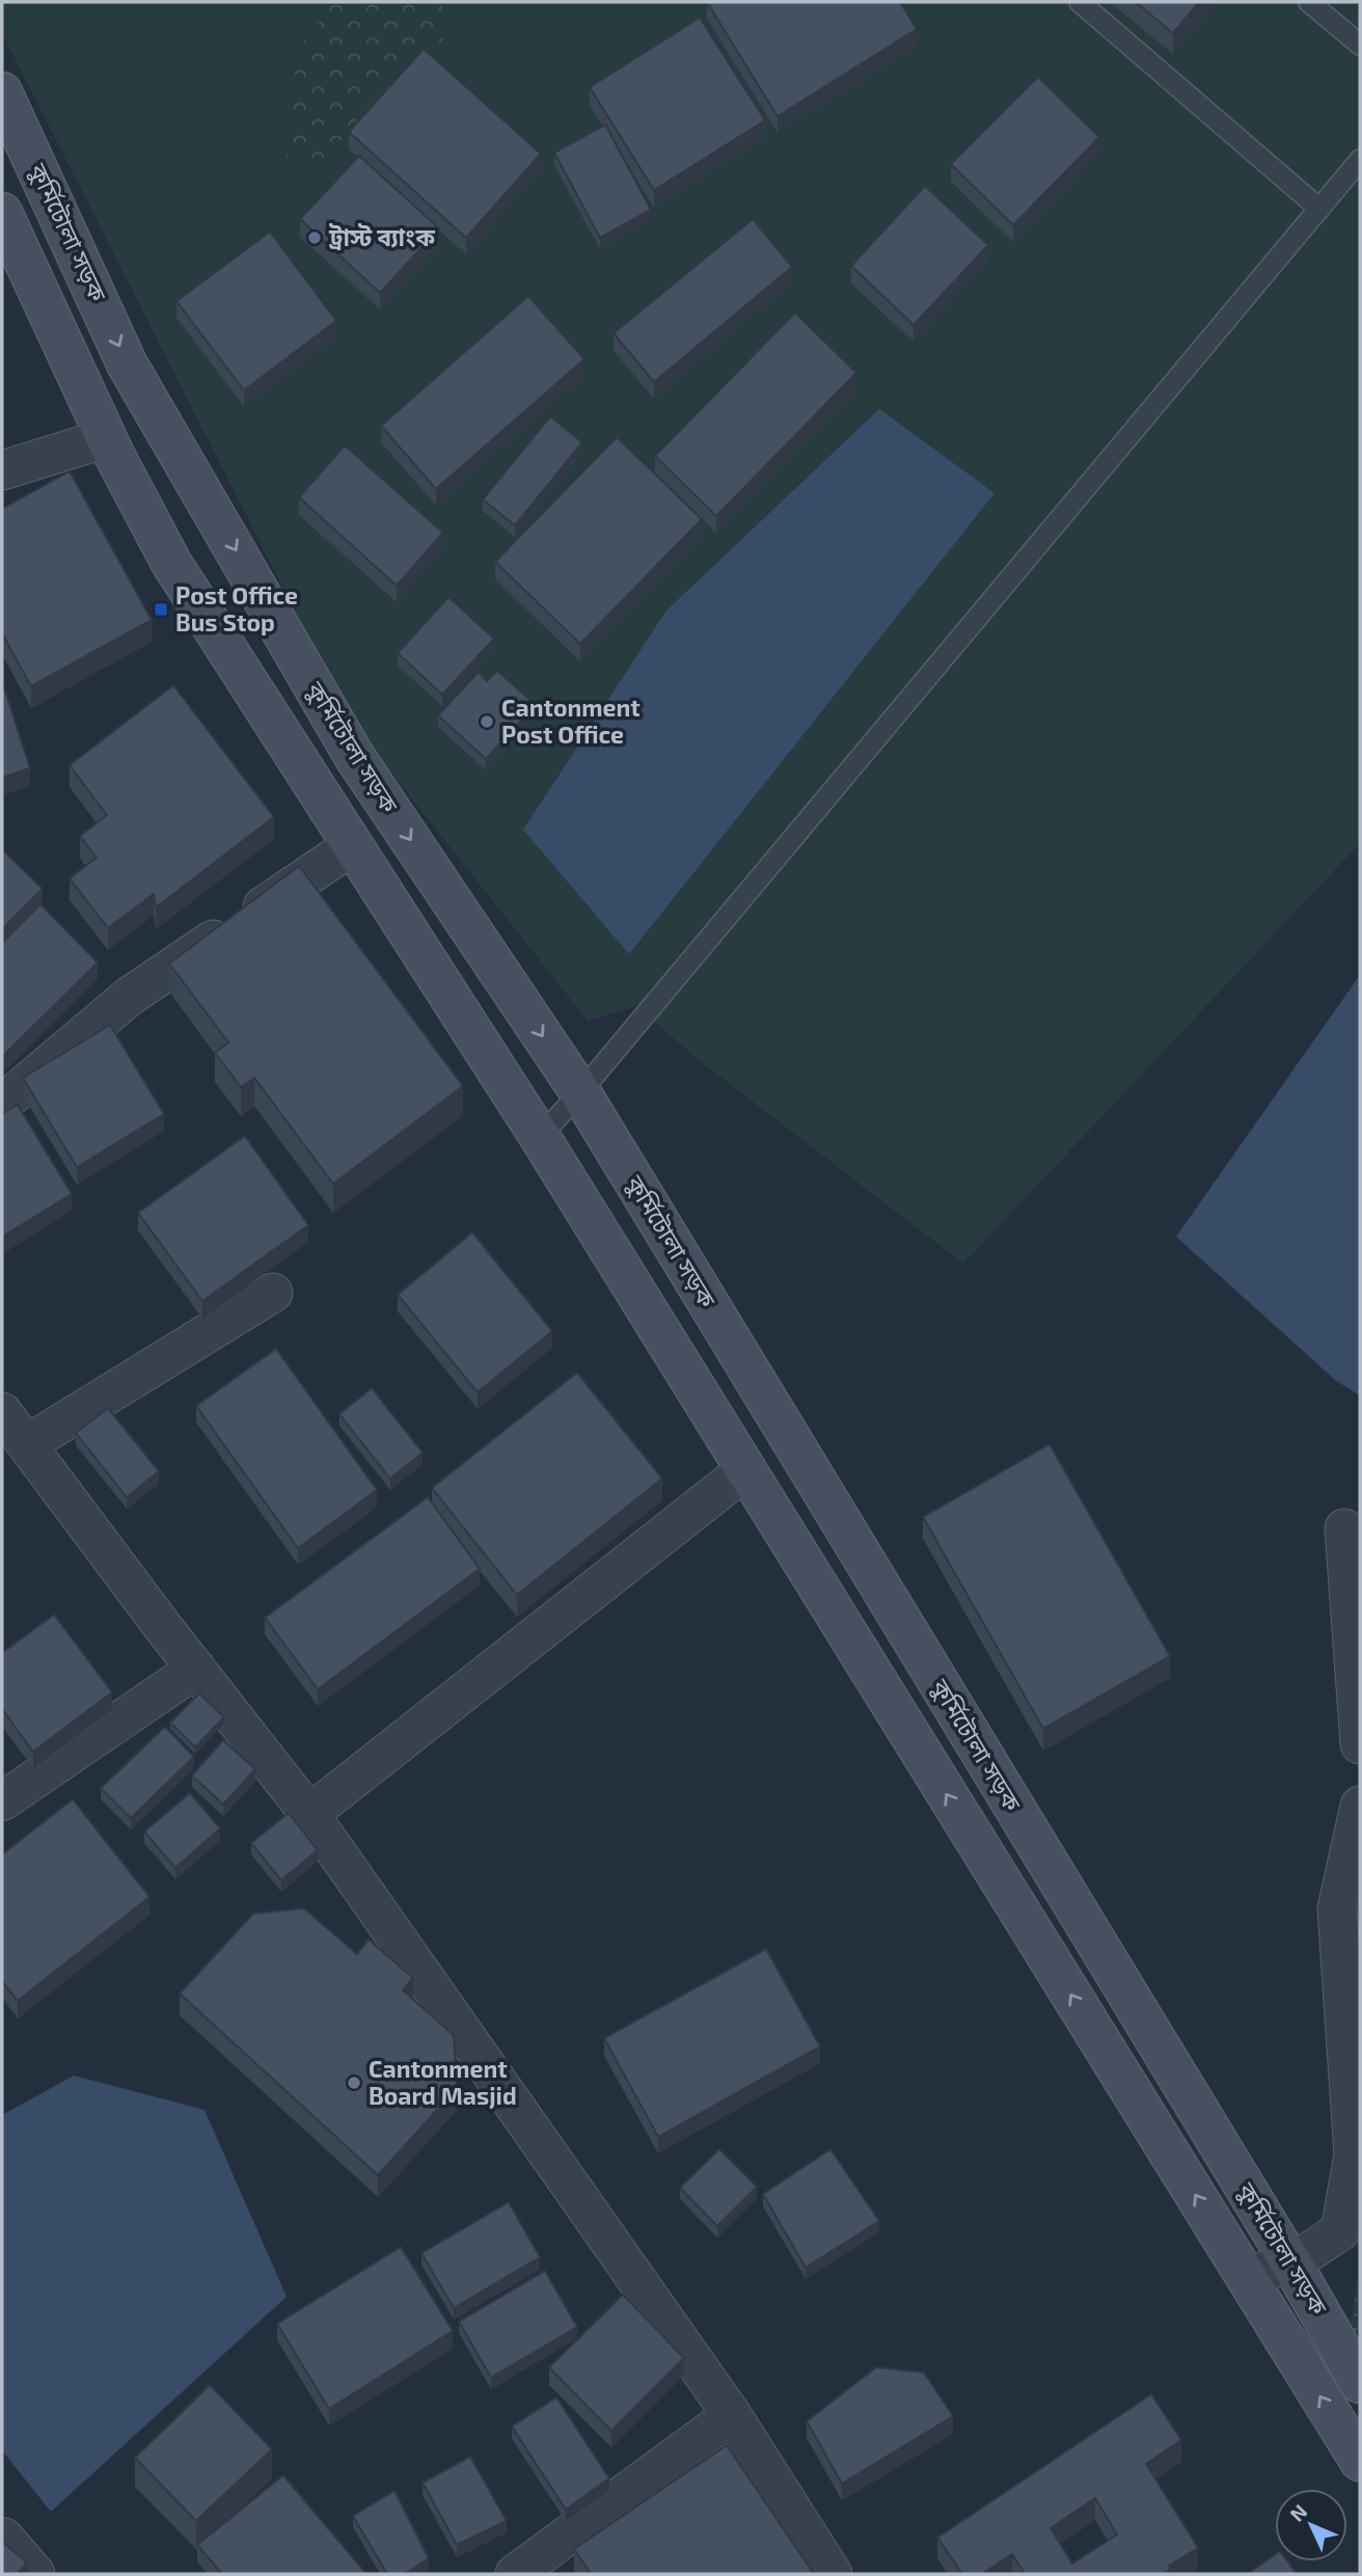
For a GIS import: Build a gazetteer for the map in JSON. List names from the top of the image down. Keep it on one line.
{"streets":{"main road":["কুর্মিটোলা সড়ক"]},"places":{"other":["ট্রাস্ট ব্যাংক","Cantonment Post Office","Cantonment Board Masjid"],"transit":["Post Office Bus Stop"]},"north":"top left"}
